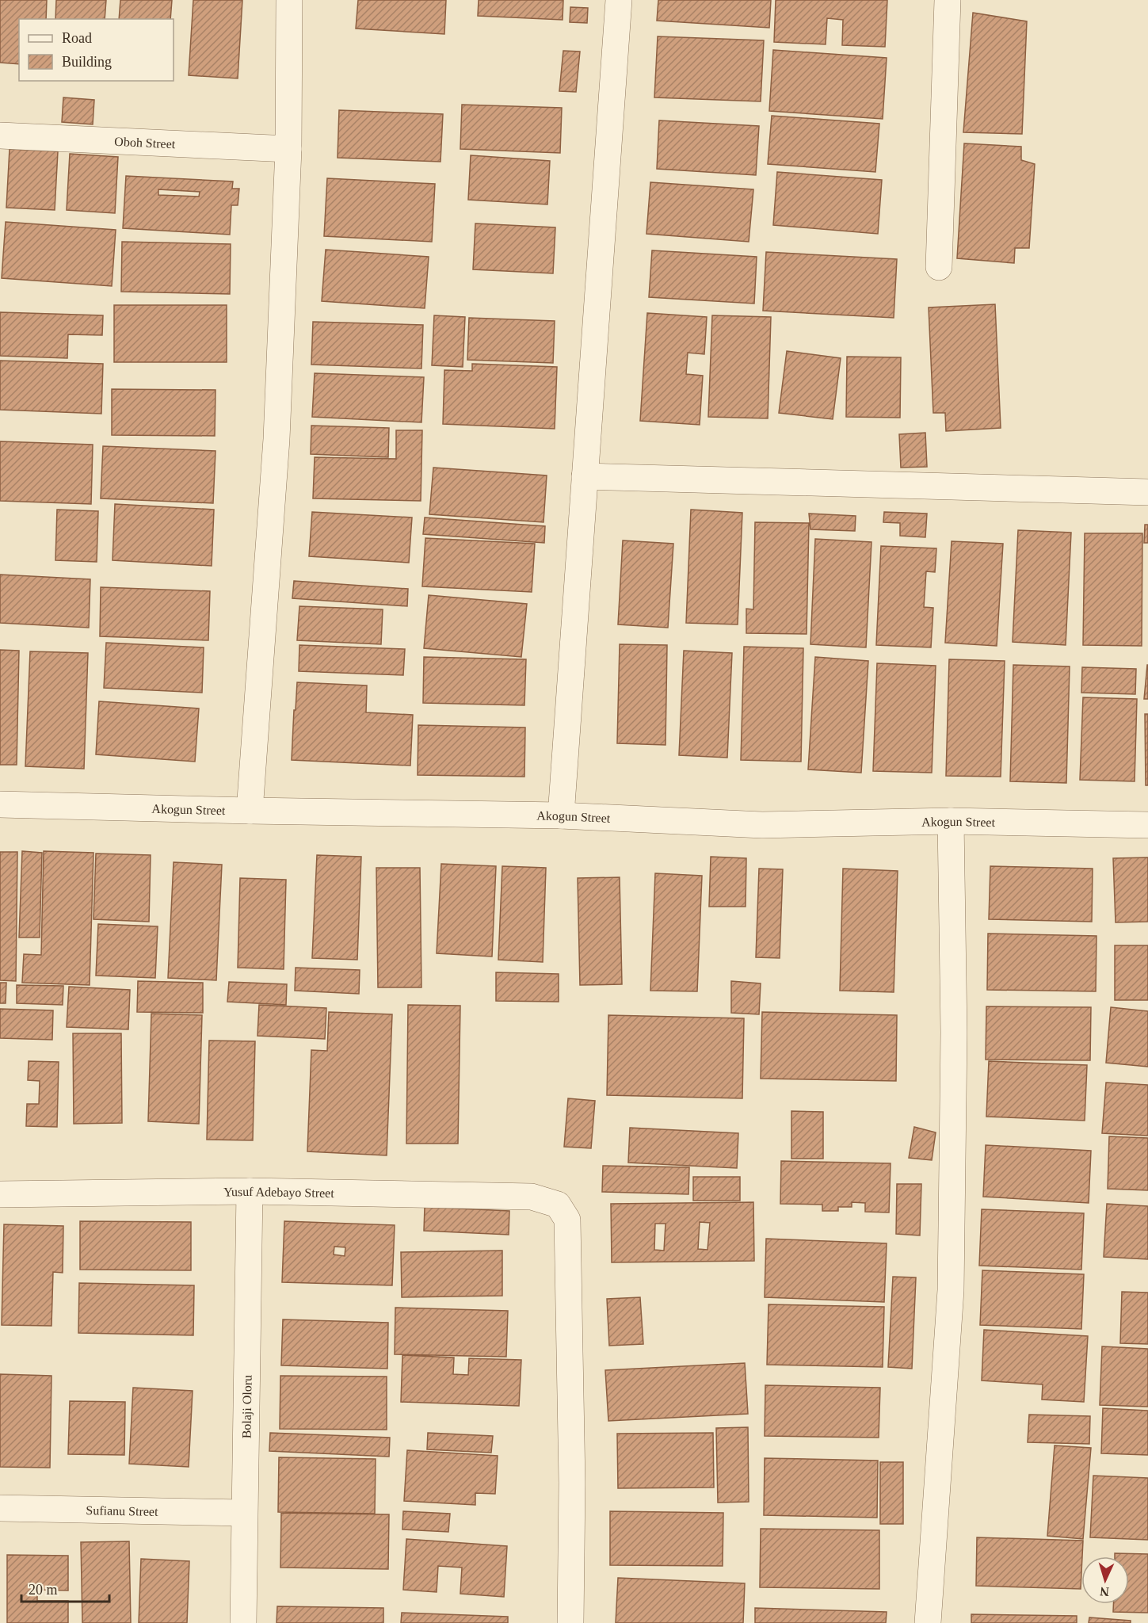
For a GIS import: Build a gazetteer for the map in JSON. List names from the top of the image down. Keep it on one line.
{"streets":{"street":["Oboh Street","Akogun Street","Yusuf Adebayo Street","Bolaji Oloru","Sufianu Street"]},"crossings":[["Yusuf Adebayo Street","Bolaji Oloru"],["Bolaji Oloru","Sufianu Street"]],"legend":["Road","Building"],"scale_bar":"20 m","north":"bottom"}
